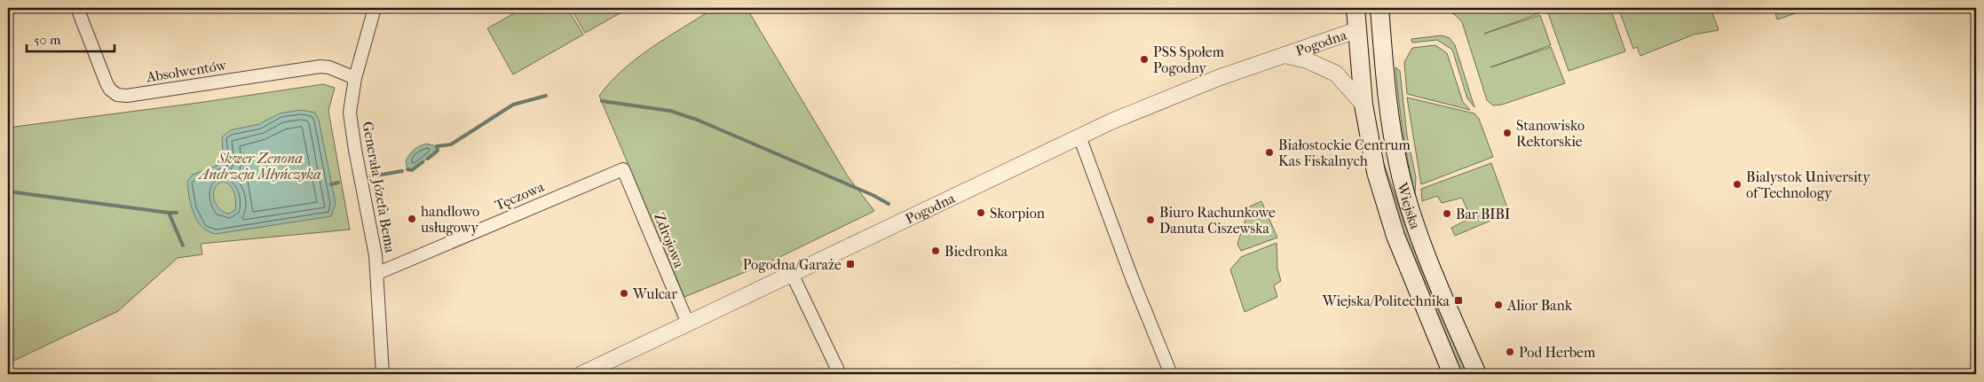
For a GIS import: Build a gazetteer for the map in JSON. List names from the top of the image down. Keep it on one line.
{"streets":{"main road":["Wiejska"],"street":["Pogodna","Absolwentów","Generała Józefa Bema","Tęczowa","Zdrojowa"]},"crossings":[["Pogodna","Wiejska"],["Pogodna","Zdrojowa"],["Absolwentów","Generała Józefa Bema"],["Generała Józefa Bema","Tęczowa"],["Tęczowa","Zdrojowa"]],"parks":["Skwer Zenona Andrzeja Młyńczyka"],"places":{"other":["PSS Społem Pogodny","Stanowisko Rektorskie","Białostockie Centrum Kas Fiskalnych","Bialystok University of Technology","Skorpion","Bar BIBI","handlowo usługowy","Biuro Rachunkowe Danuta Ciszewska","Biedronka","Wulcar","Alior Bank","Pod Herbem"],"transit":["Pogodna/Garaże","Wiejska/Politechnika"]},"scale_bar":"50 m"}
